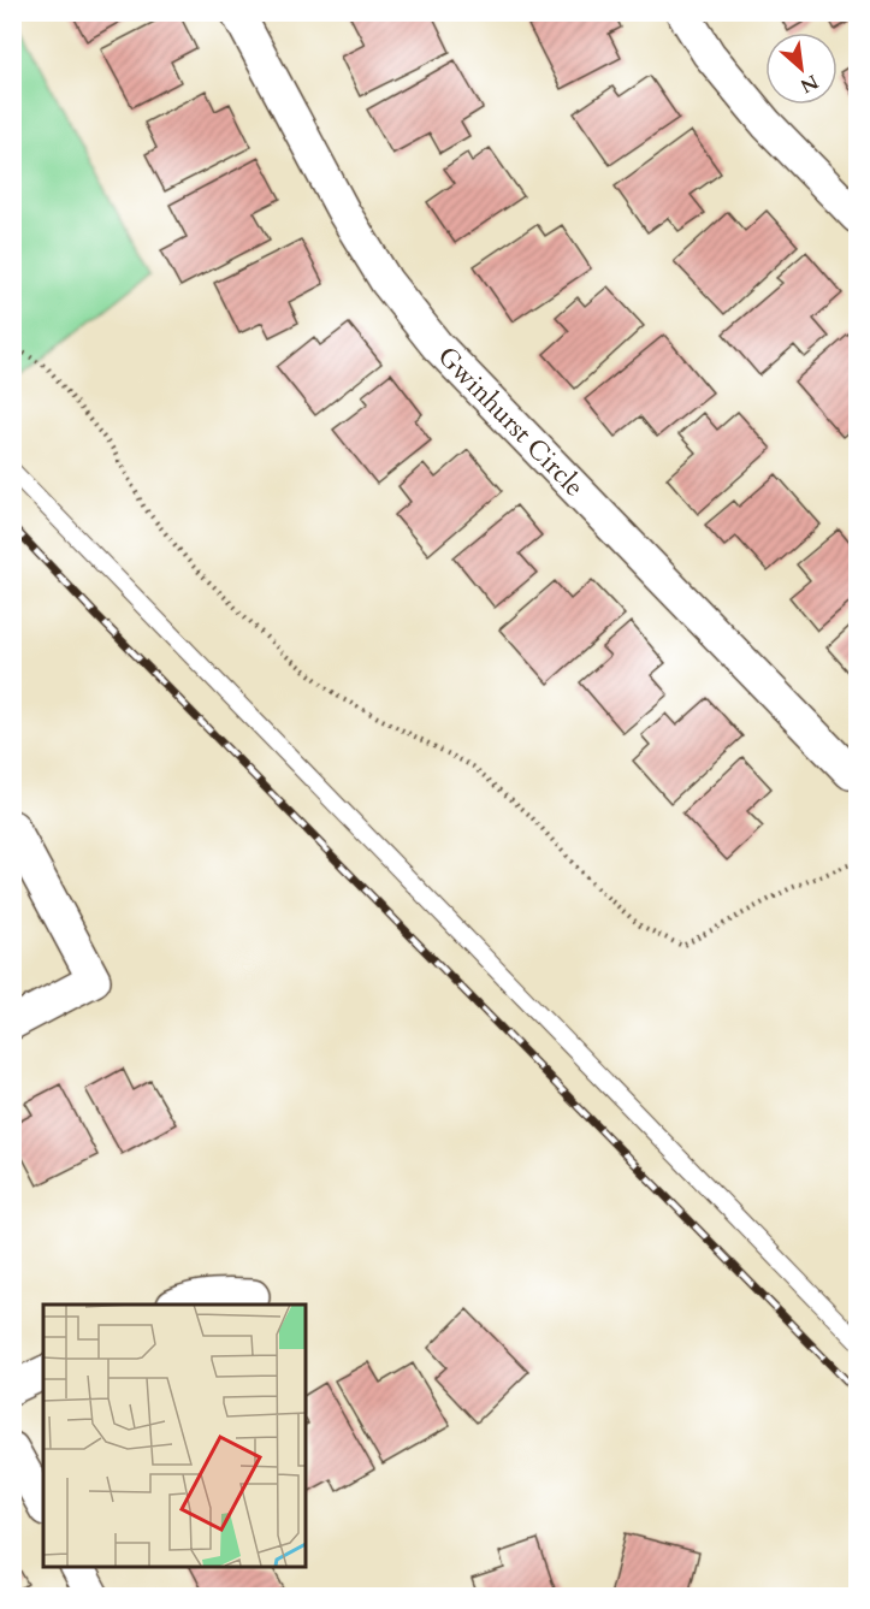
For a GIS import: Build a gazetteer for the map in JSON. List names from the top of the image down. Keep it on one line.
{"streets":{"street":["Gwinhurst Circle"]},"north":"bottom right"}
